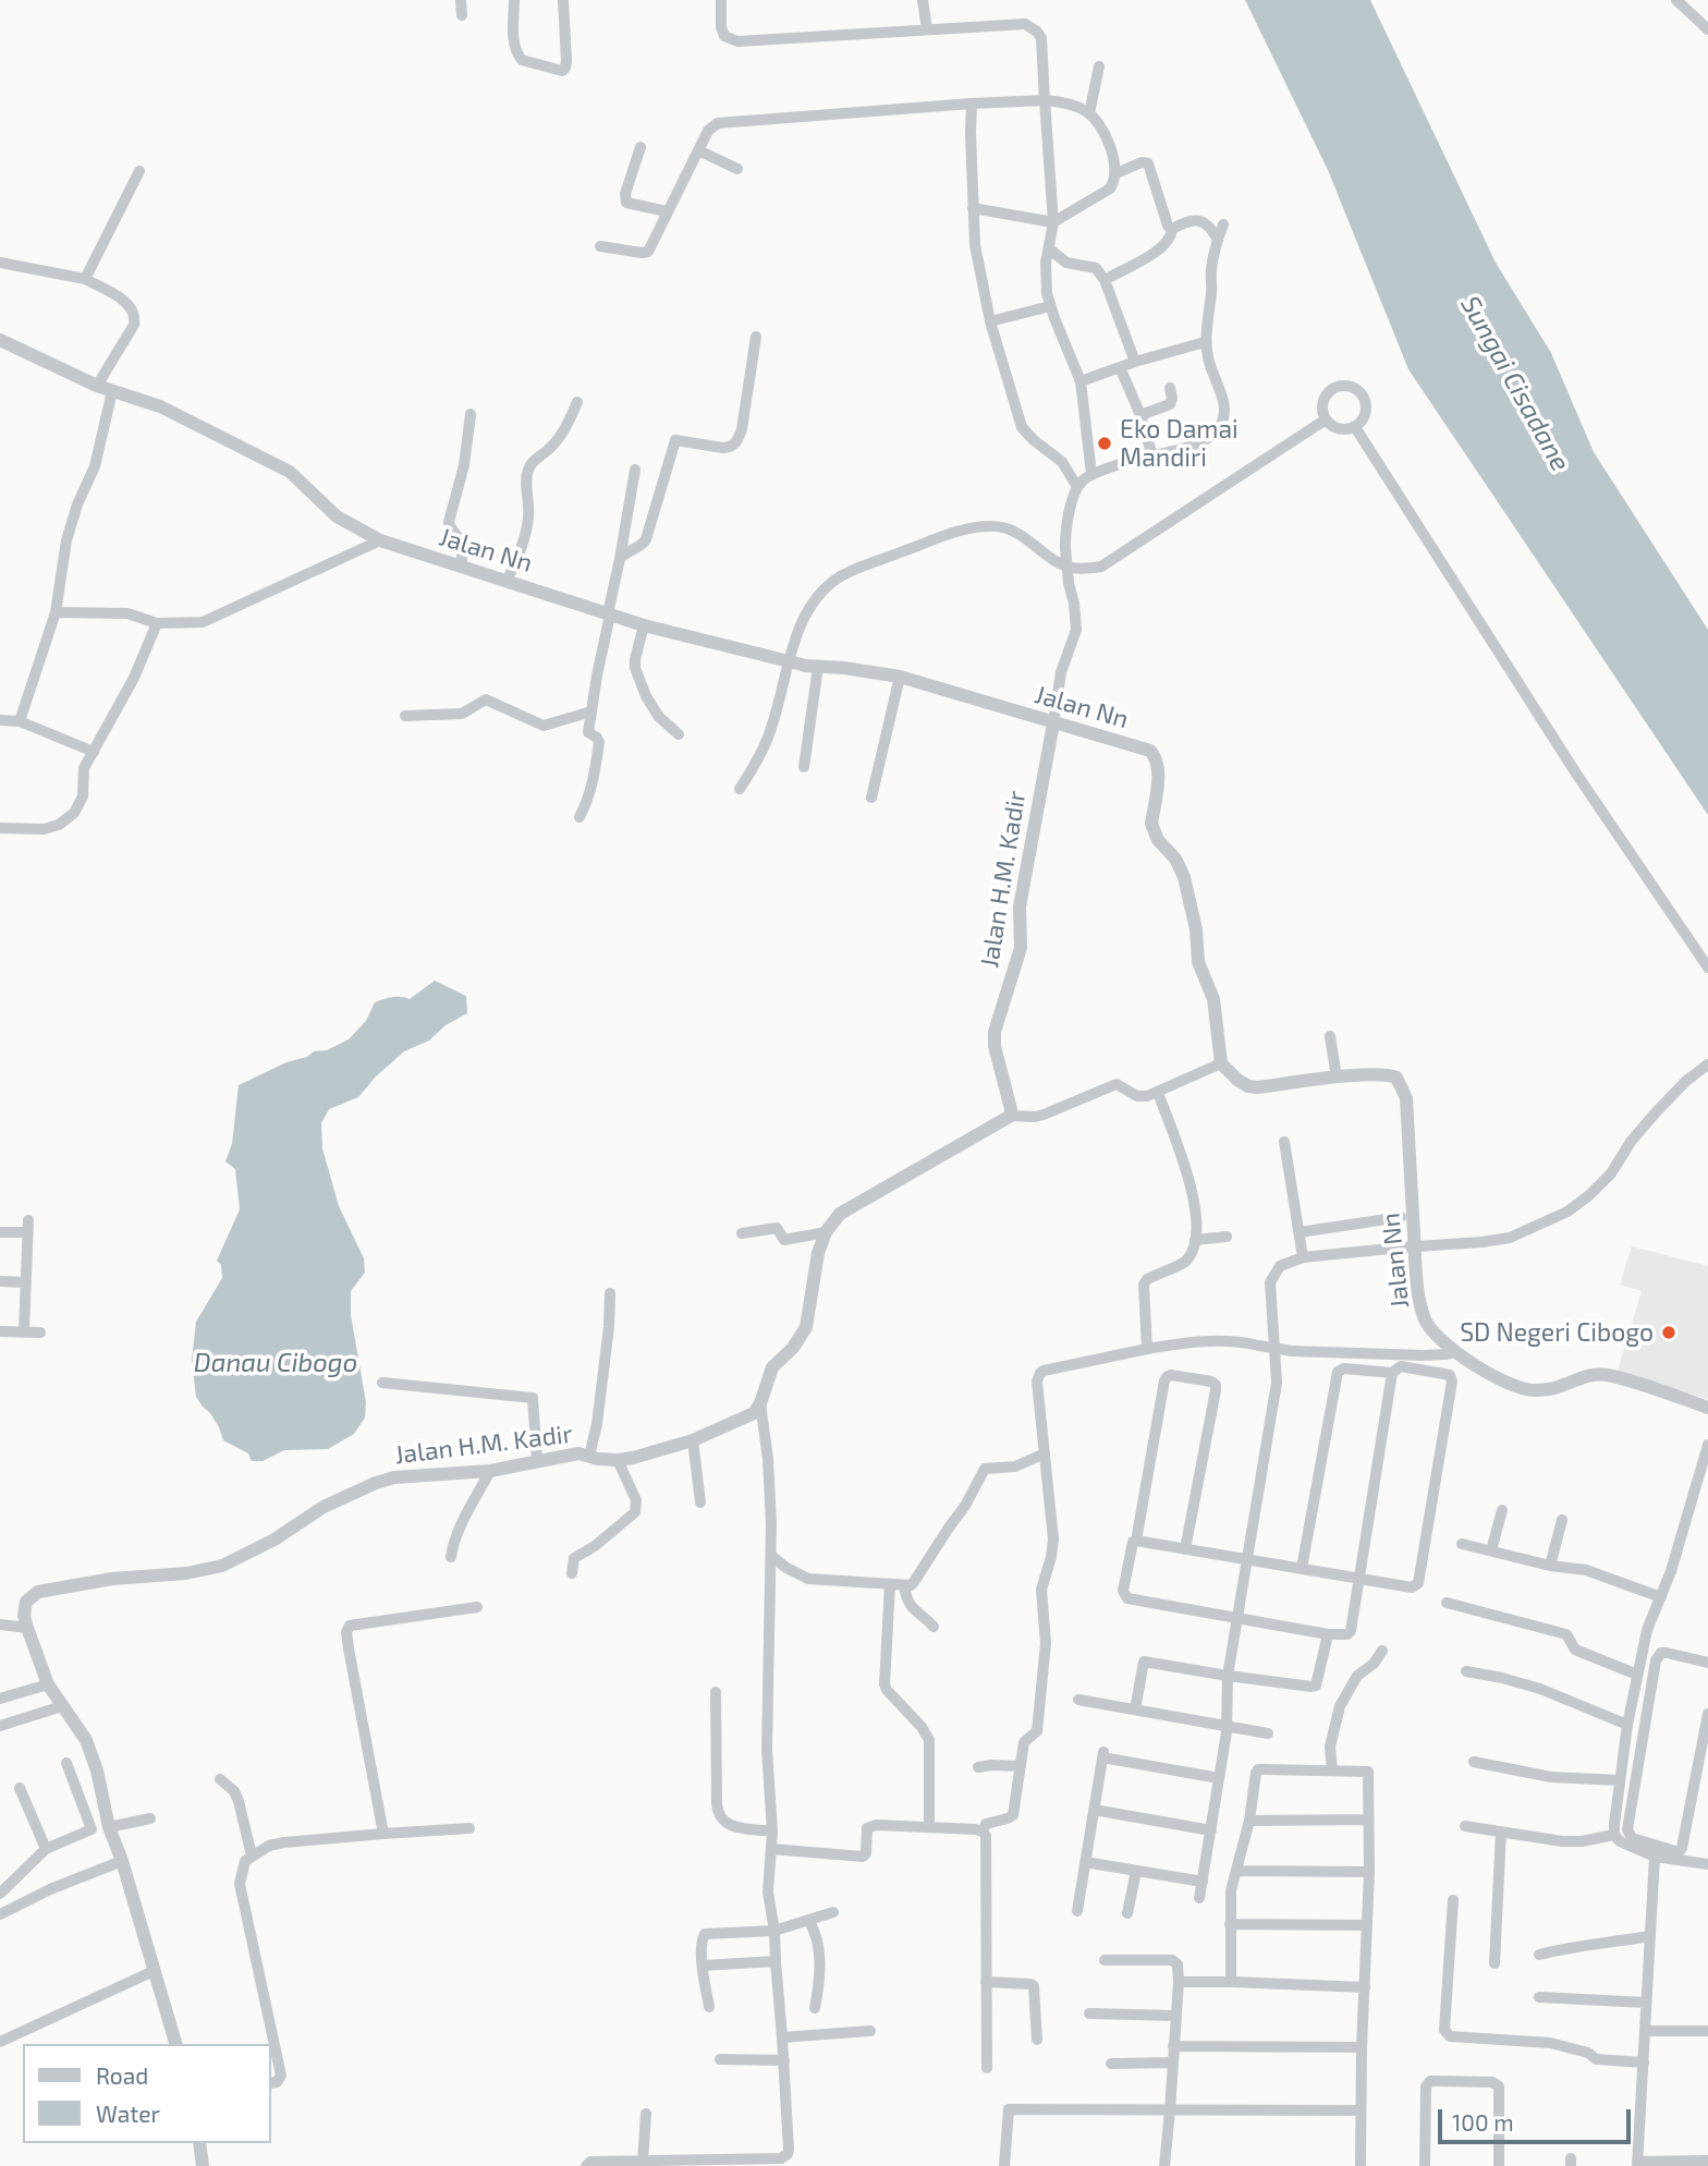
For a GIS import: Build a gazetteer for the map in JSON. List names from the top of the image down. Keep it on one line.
{"streets":{"street":["Jalan Nn","Jalan H.M. Kadir"]},"crossings":[["Jalan Nn","Jalan H.M. Kadir"]],"water":["Sungai Cisadane","Danau Cibogo"],"places":["Eko Damai Mandiri","SD Negeri Cibogo"],"legend":["Road","Water"],"scale_bar":"100 m"}
